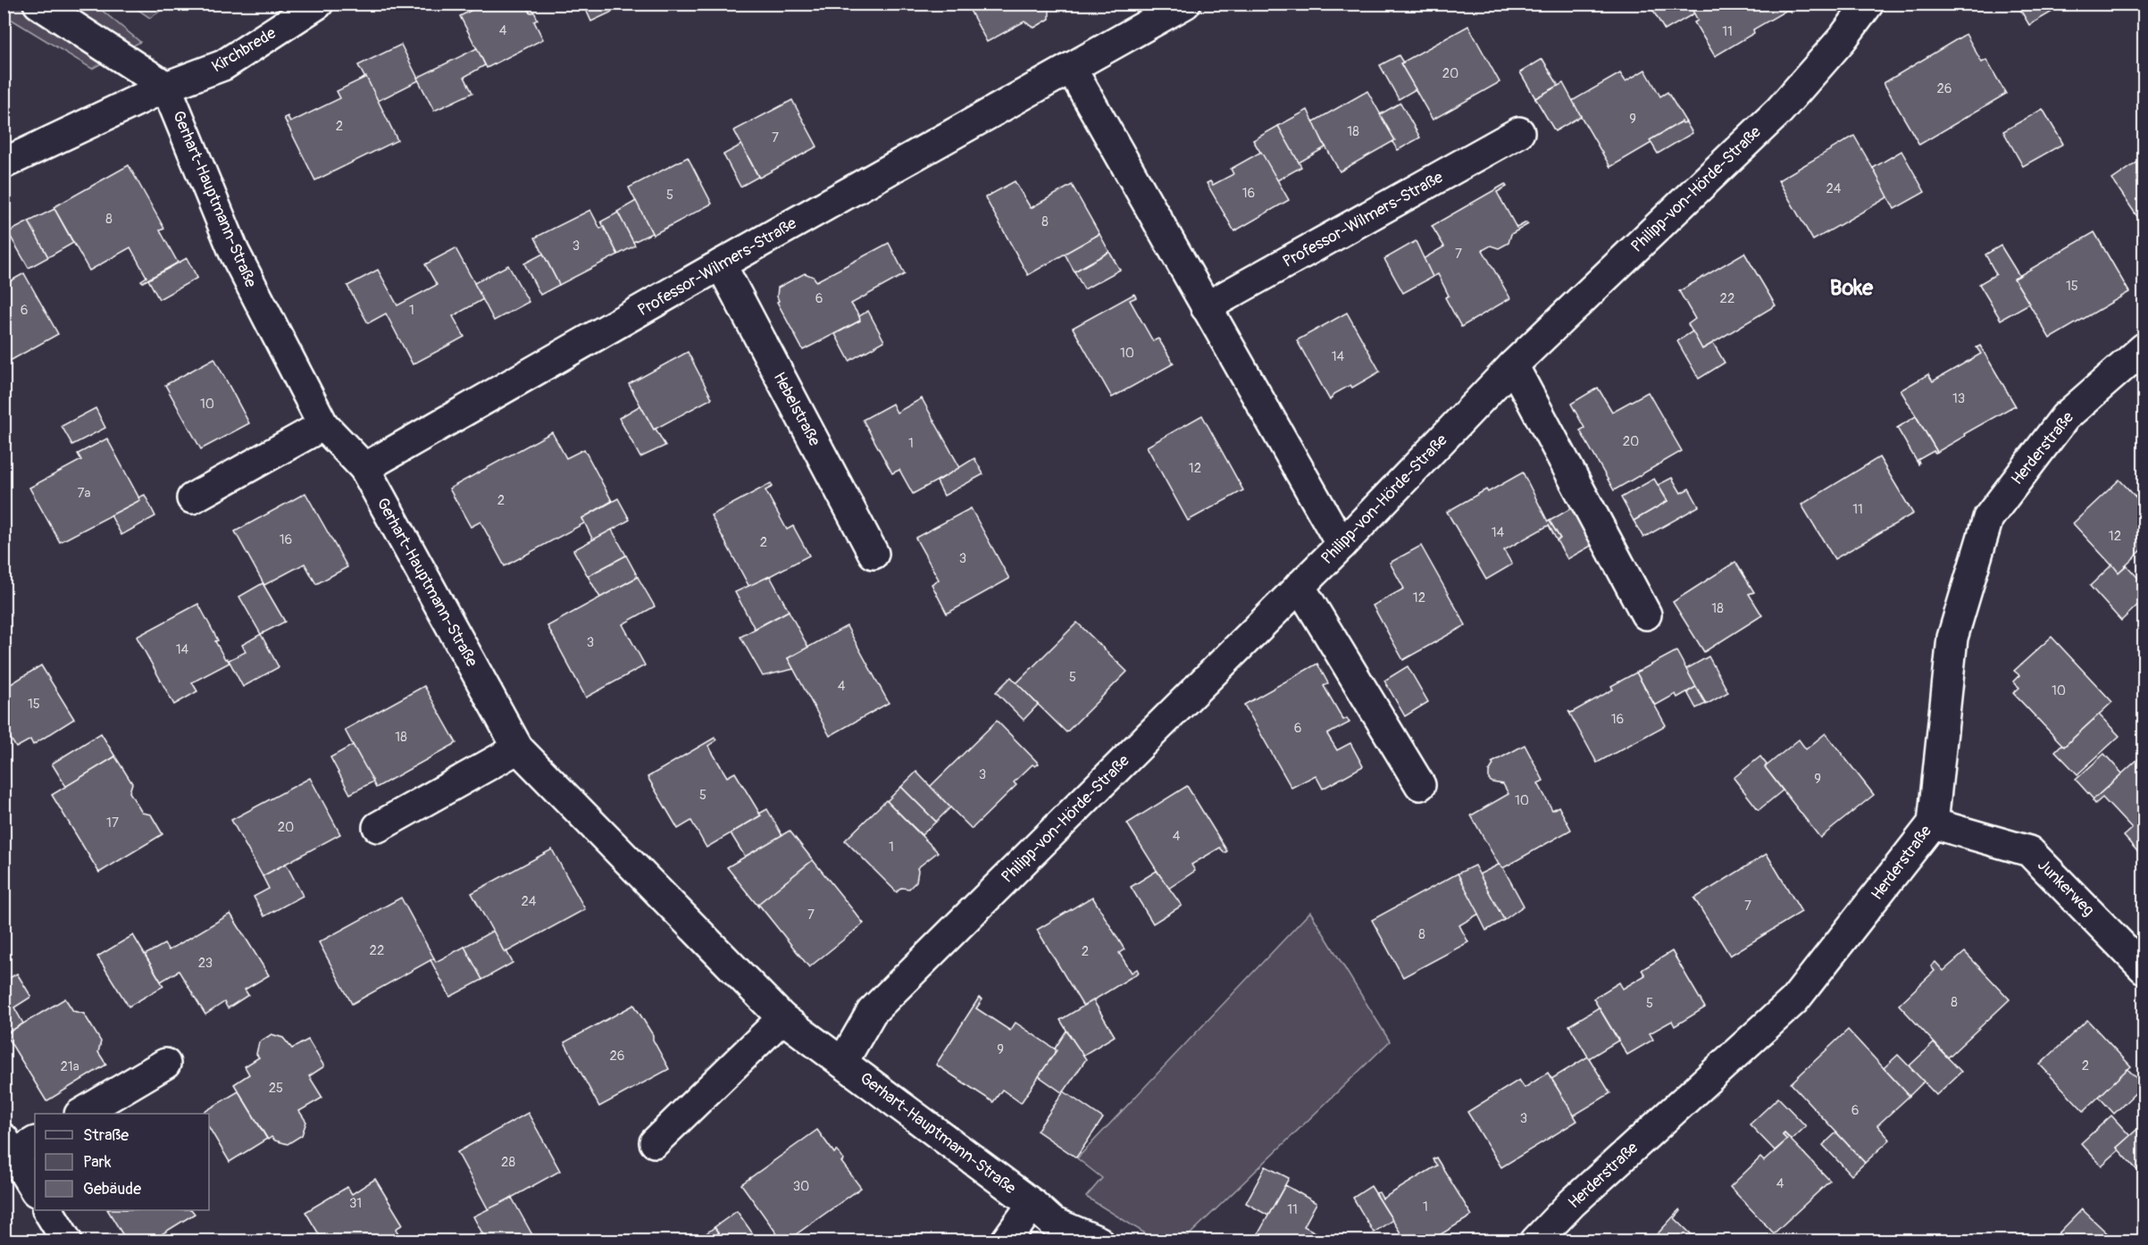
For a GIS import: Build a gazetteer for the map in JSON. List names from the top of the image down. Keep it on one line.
{"streets":{"street":["Kirchbrede","Philipp-von-Hörde-Straße","Gerhart-Hauptmann-Straße","Professor-Wilmers-Straße","Hebelstraße","Herderstraße","Junkerweg"]},"crossings":[["Kirchbrede","Gerhart-Hauptmann-Straße"],["Philipp-von-Hörde-Straße","Gerhart-Hauptmann-Straße"],["Gerhart-Hauptmann-Straße","Professor-Wilmers-Straße"],["Professor-Wilmers-Straße","Hebelstraße"],["Herderstraße","Junkerweg"]],"districts":["Boke"],"house_numbers":["4","11","20","26","9","2","18","7","24","16","5","8","8","3","7","15","6","22","6","1","10","14","13","10","20","1","12","7a","2","11","14","12","16","2","3","12","18","3","14","5","4","10","15","16","6","18","3","9","5","10","17","20","4","1","24","7","7","8","22","2","23","8","5","9","26","2","21a","25","6","3","28","4","30","31","1","11"],"legend":["Straße","Park","Gebäude"]}
